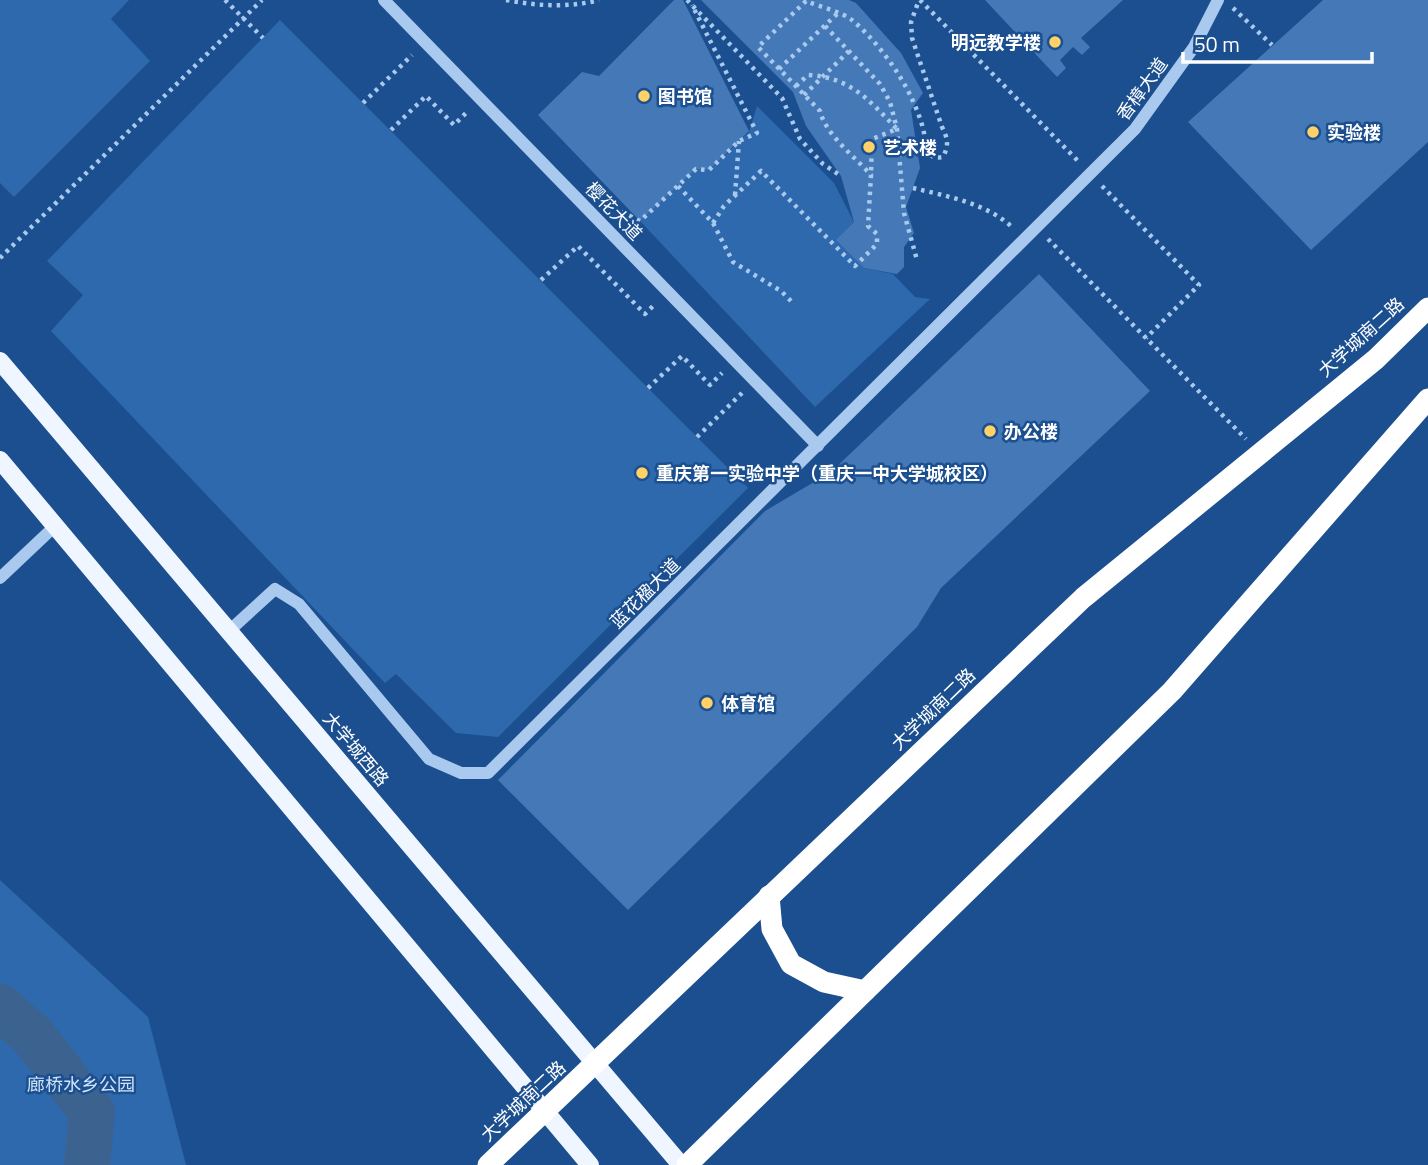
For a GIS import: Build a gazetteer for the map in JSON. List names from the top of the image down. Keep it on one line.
{"streets":{"highway":["大学城南二路"],"main road":["大学城西路"],"street":["香樟大道","樱花大道","蓝花楹大道"]},"crossings":[["香樟大道","蓝花楹大道"],["樱花大道","蓝花楹大道"],["大学城南二路","大学城西路"],["蓝花楹大道","大学城西路"]],"parks":["廊桥水乡公园"],"places":["明远教学楼","图书馆","实验楼","艺术楼","办公楼","重庆第一实验中学（重庆一中大学城校区）","体育馆"],"scale_bar":"50 m"}
